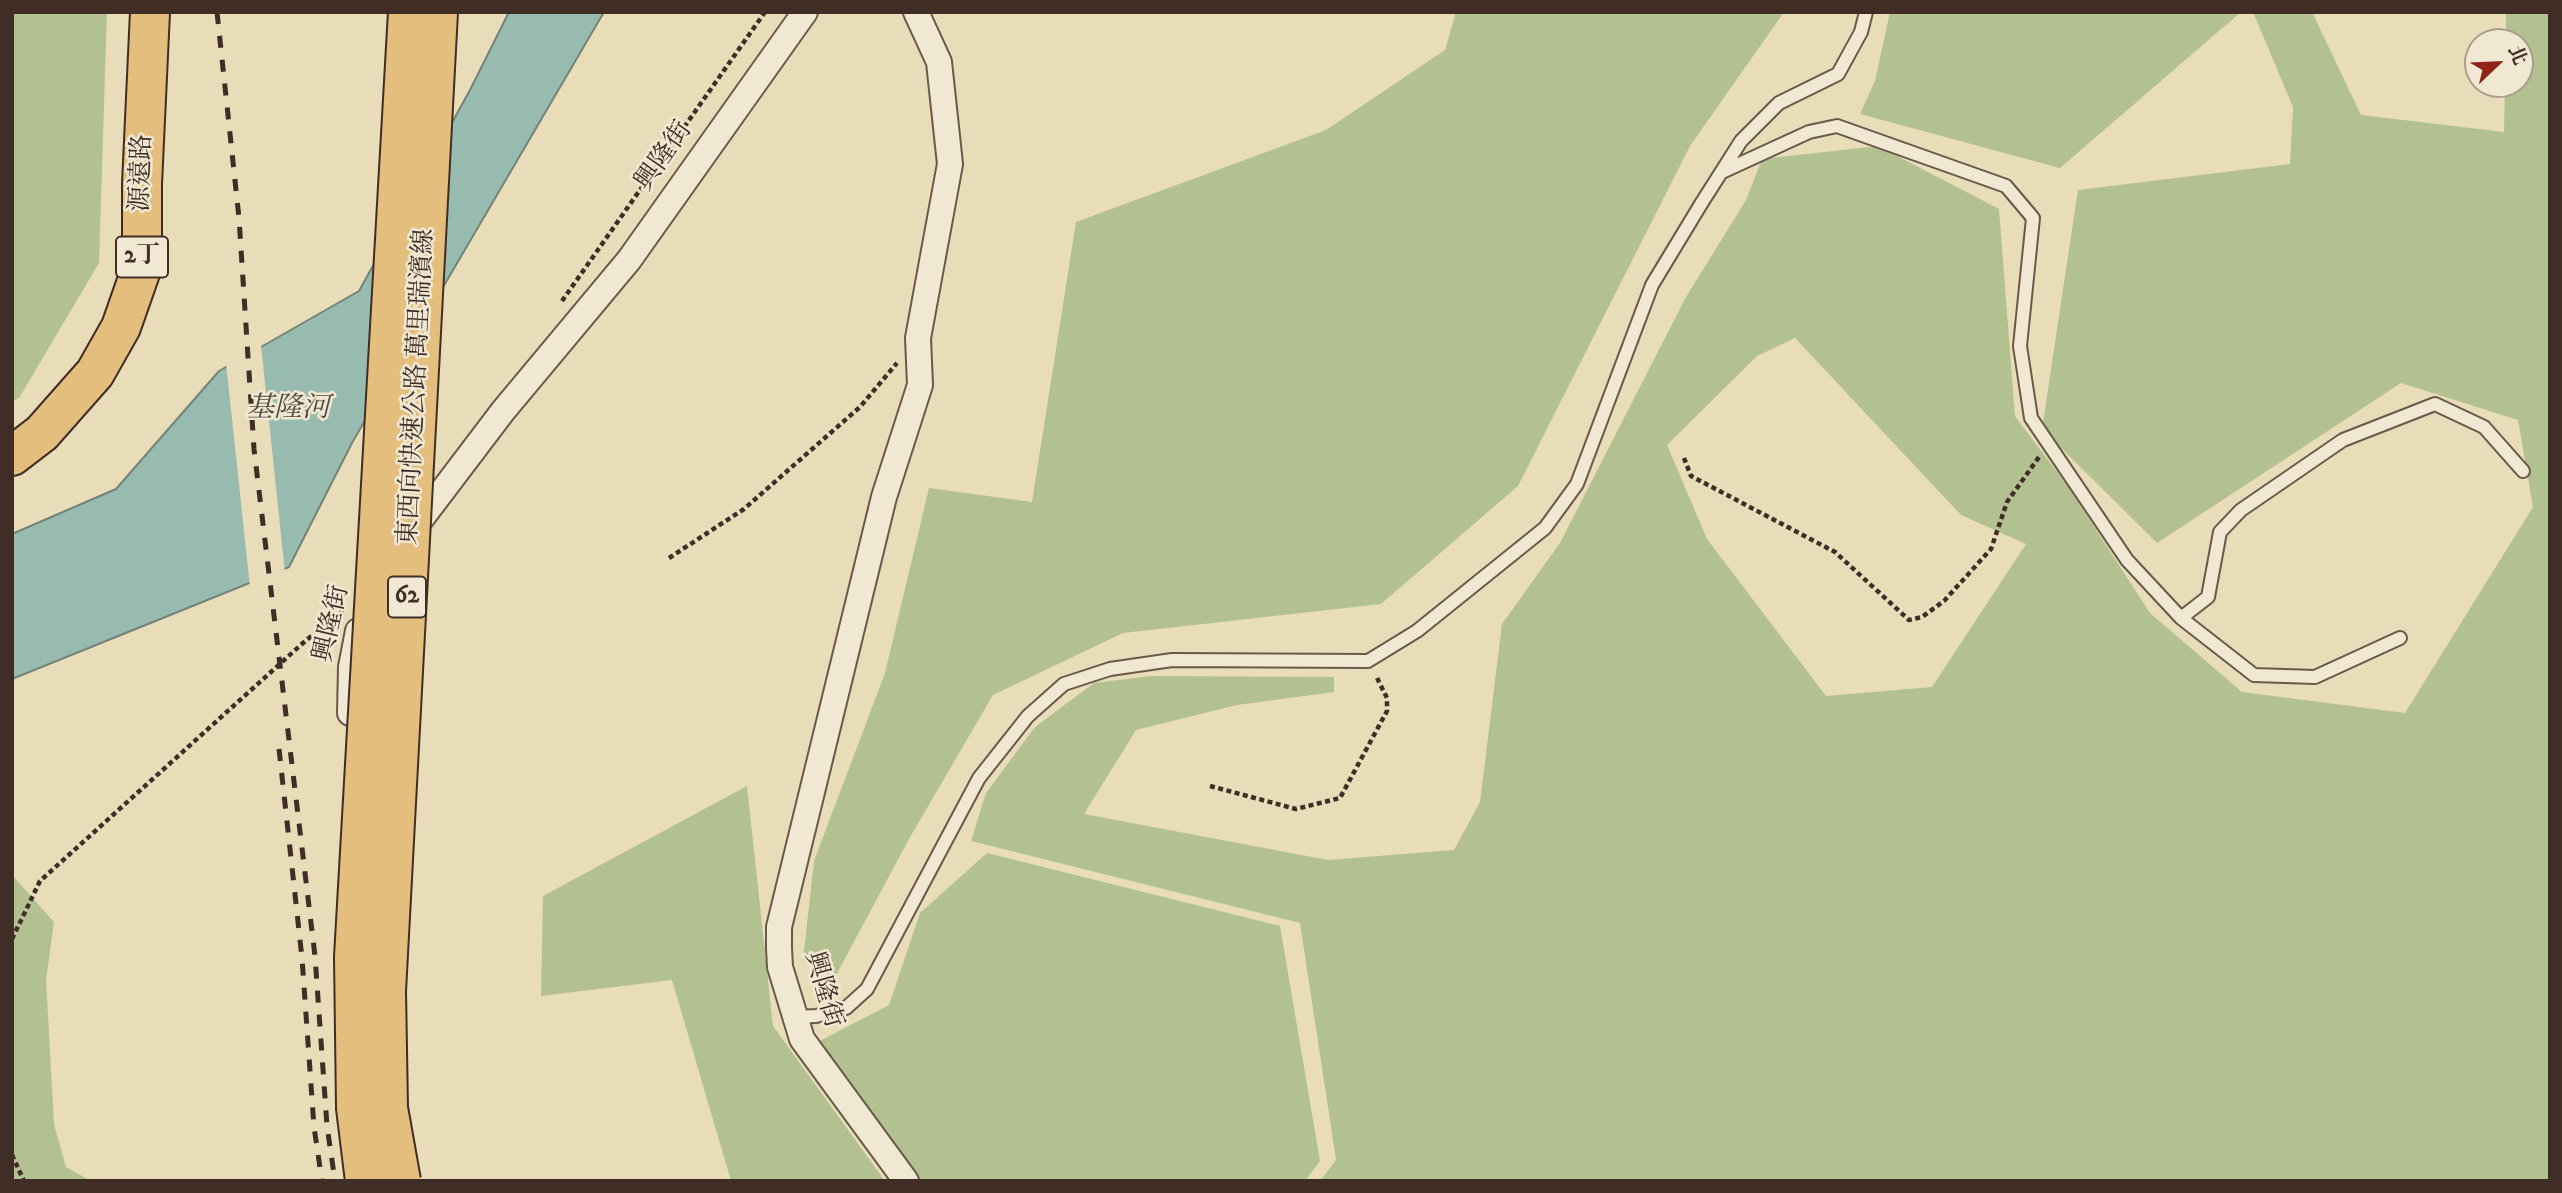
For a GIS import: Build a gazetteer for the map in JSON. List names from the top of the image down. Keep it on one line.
{"streets":{"main road":["源遠路","2丁","東西向快速公路 萬里瑞濱線","62"],"street":["興隆街"]},"water":["基隆河"],"north":"top right"}
